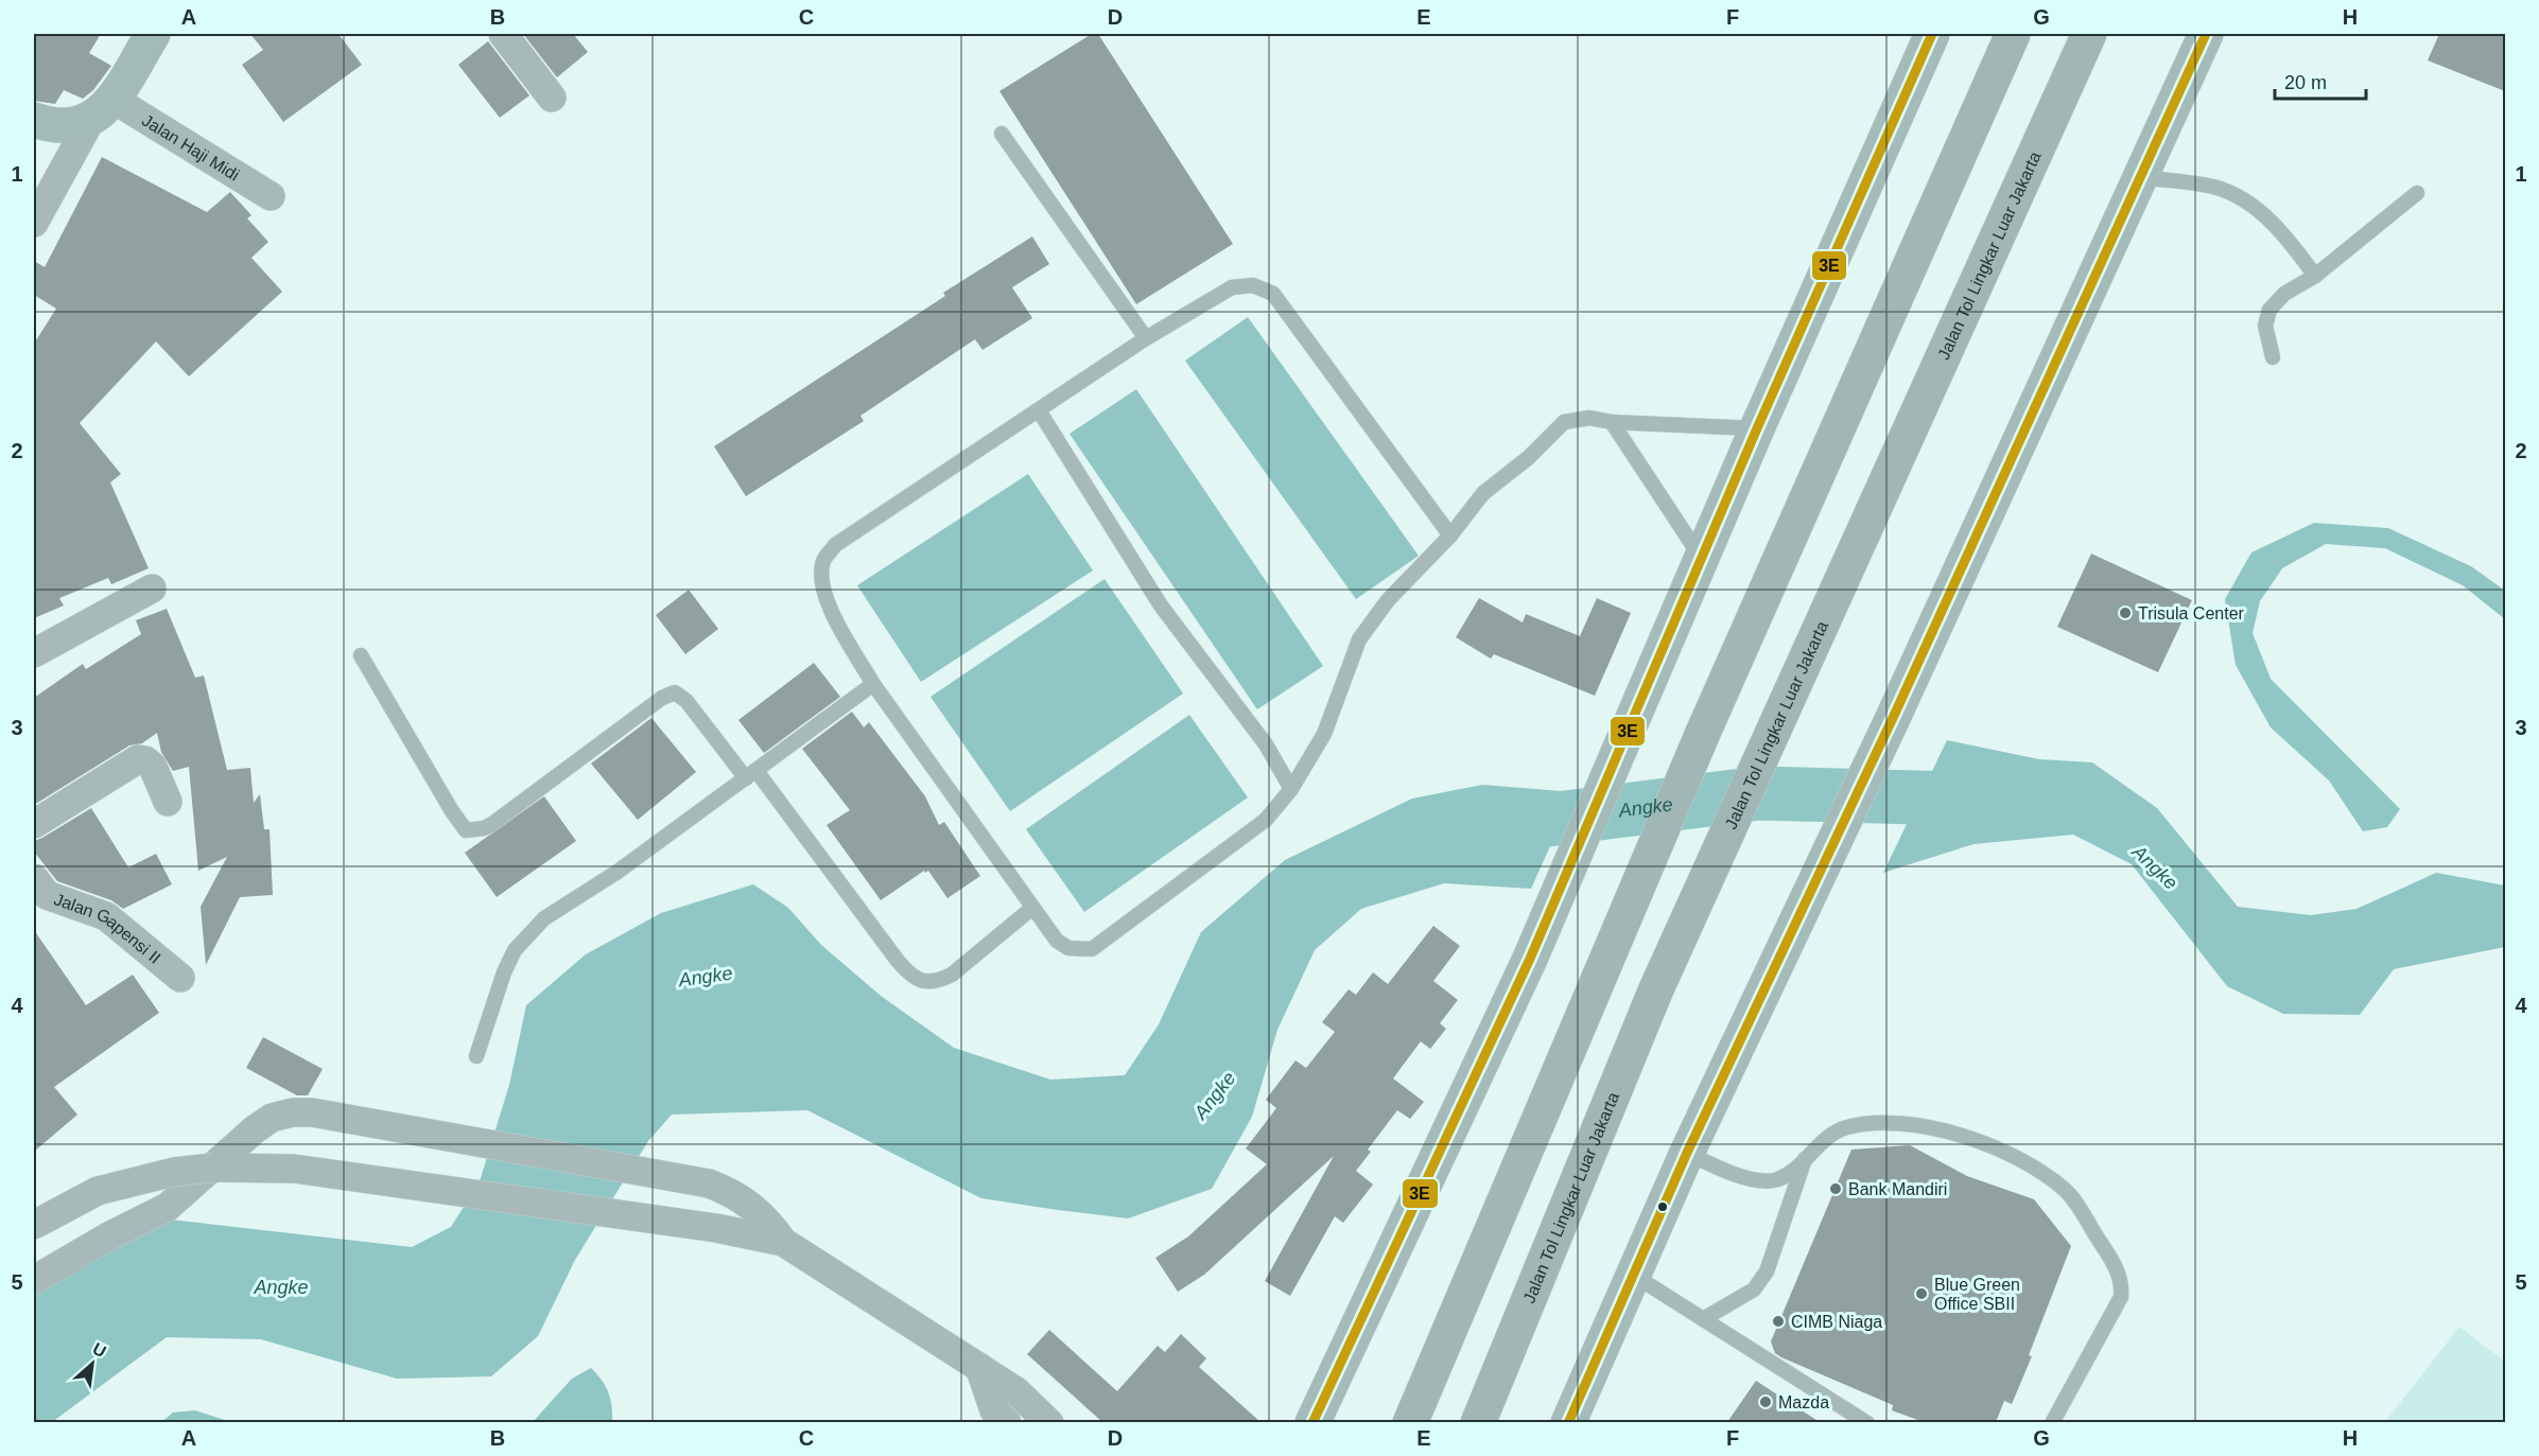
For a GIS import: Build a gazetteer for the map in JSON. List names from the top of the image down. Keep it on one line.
{"streets":{"highway":["Jalan Tol Lingkar Luar Jakarta"],"street":["Jalan Haji Midi","Jalan Gapensi II"]},"water":["Angke"],"places":["Trisula Center","Bank Mandiri","Blue Green Office SBII","CIMB Niaga","Mazda"],"lines":["transit line 3E"],"scale_bar":"20 m","north":"top right","grid":{"columns":["A","B","C","D","E","F","G","H"],"rows":["1","2","3","4","5"]}}
